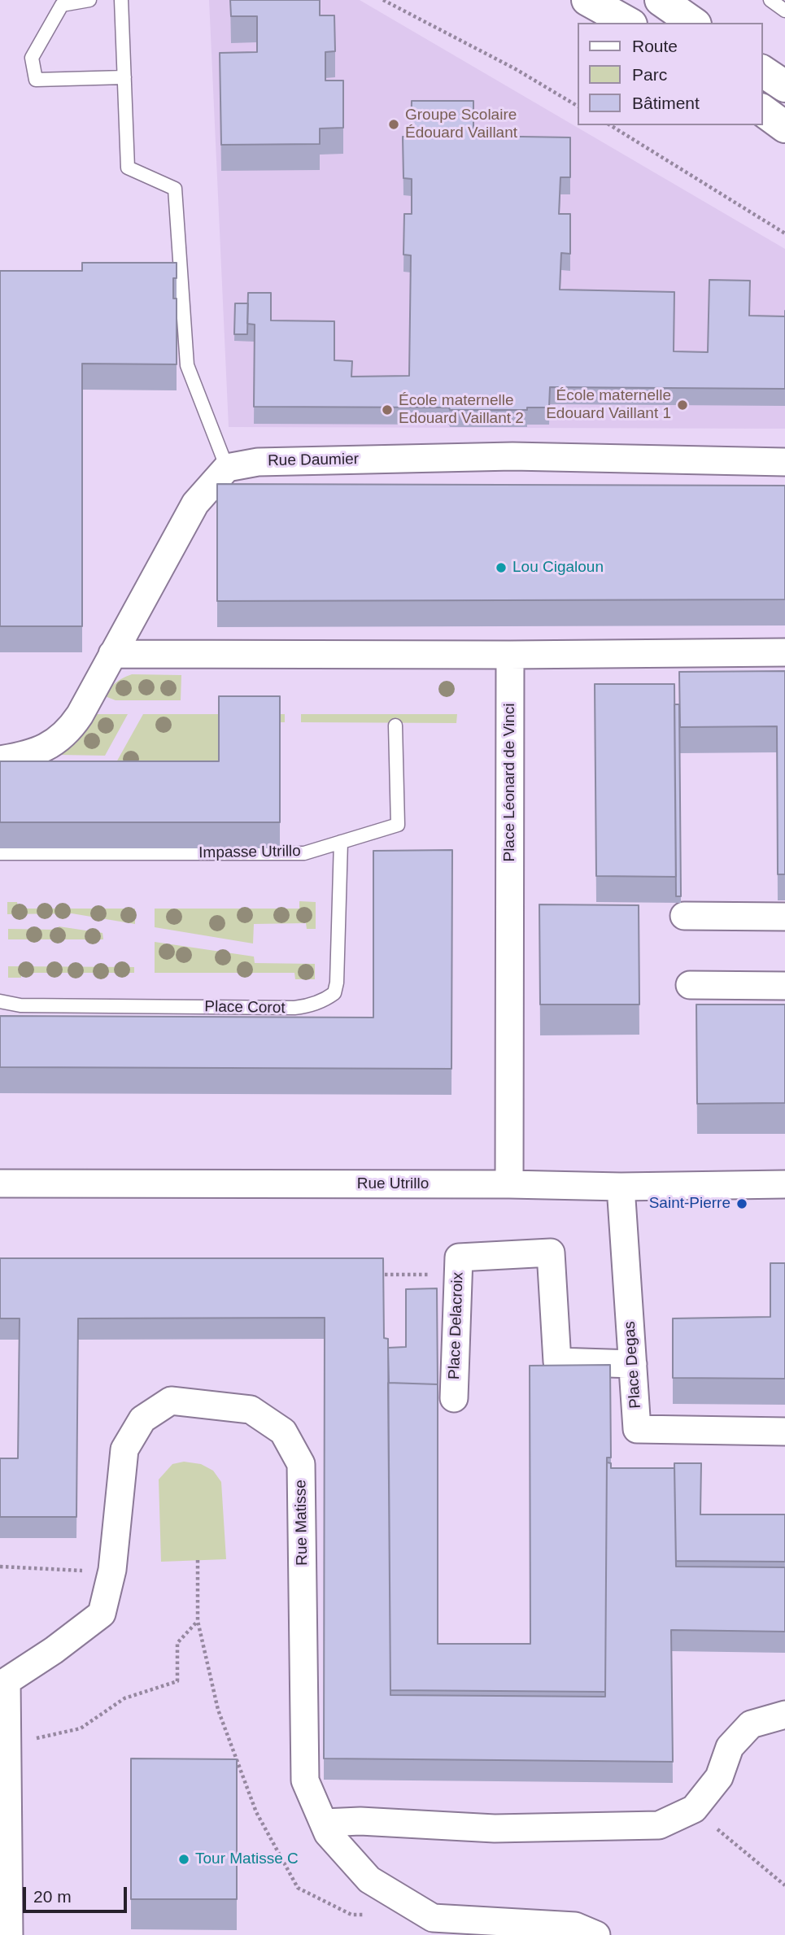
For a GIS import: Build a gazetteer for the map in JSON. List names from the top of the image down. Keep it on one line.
{"streets":{"street":["Rue Daumier","Place Léonard de Vinci","Rue Utrillo","Place Delacroix","Place Degas","Rue Matisse"],"lane":["Impasse Utrillo","Place Corot"]},"crossings":[["Place Léonard de Vinci","Rue Utrillo"],["Impasse Utrillo","Place Corot"],["Rue Utrillo","Place Degas"],["Place Delacroix","Place Degas"]],"places":["Groupe Scolaire Édouard Vaillant","École maternelle Edouard Vaillant 1","École maternelle Edouard Vaillant 2","Lou Cigaloun","Saint-Pierre","Tour Matisse C"],"legend":["Route","Parc","Bâtiment"],"scale_bar":"20 m"}
